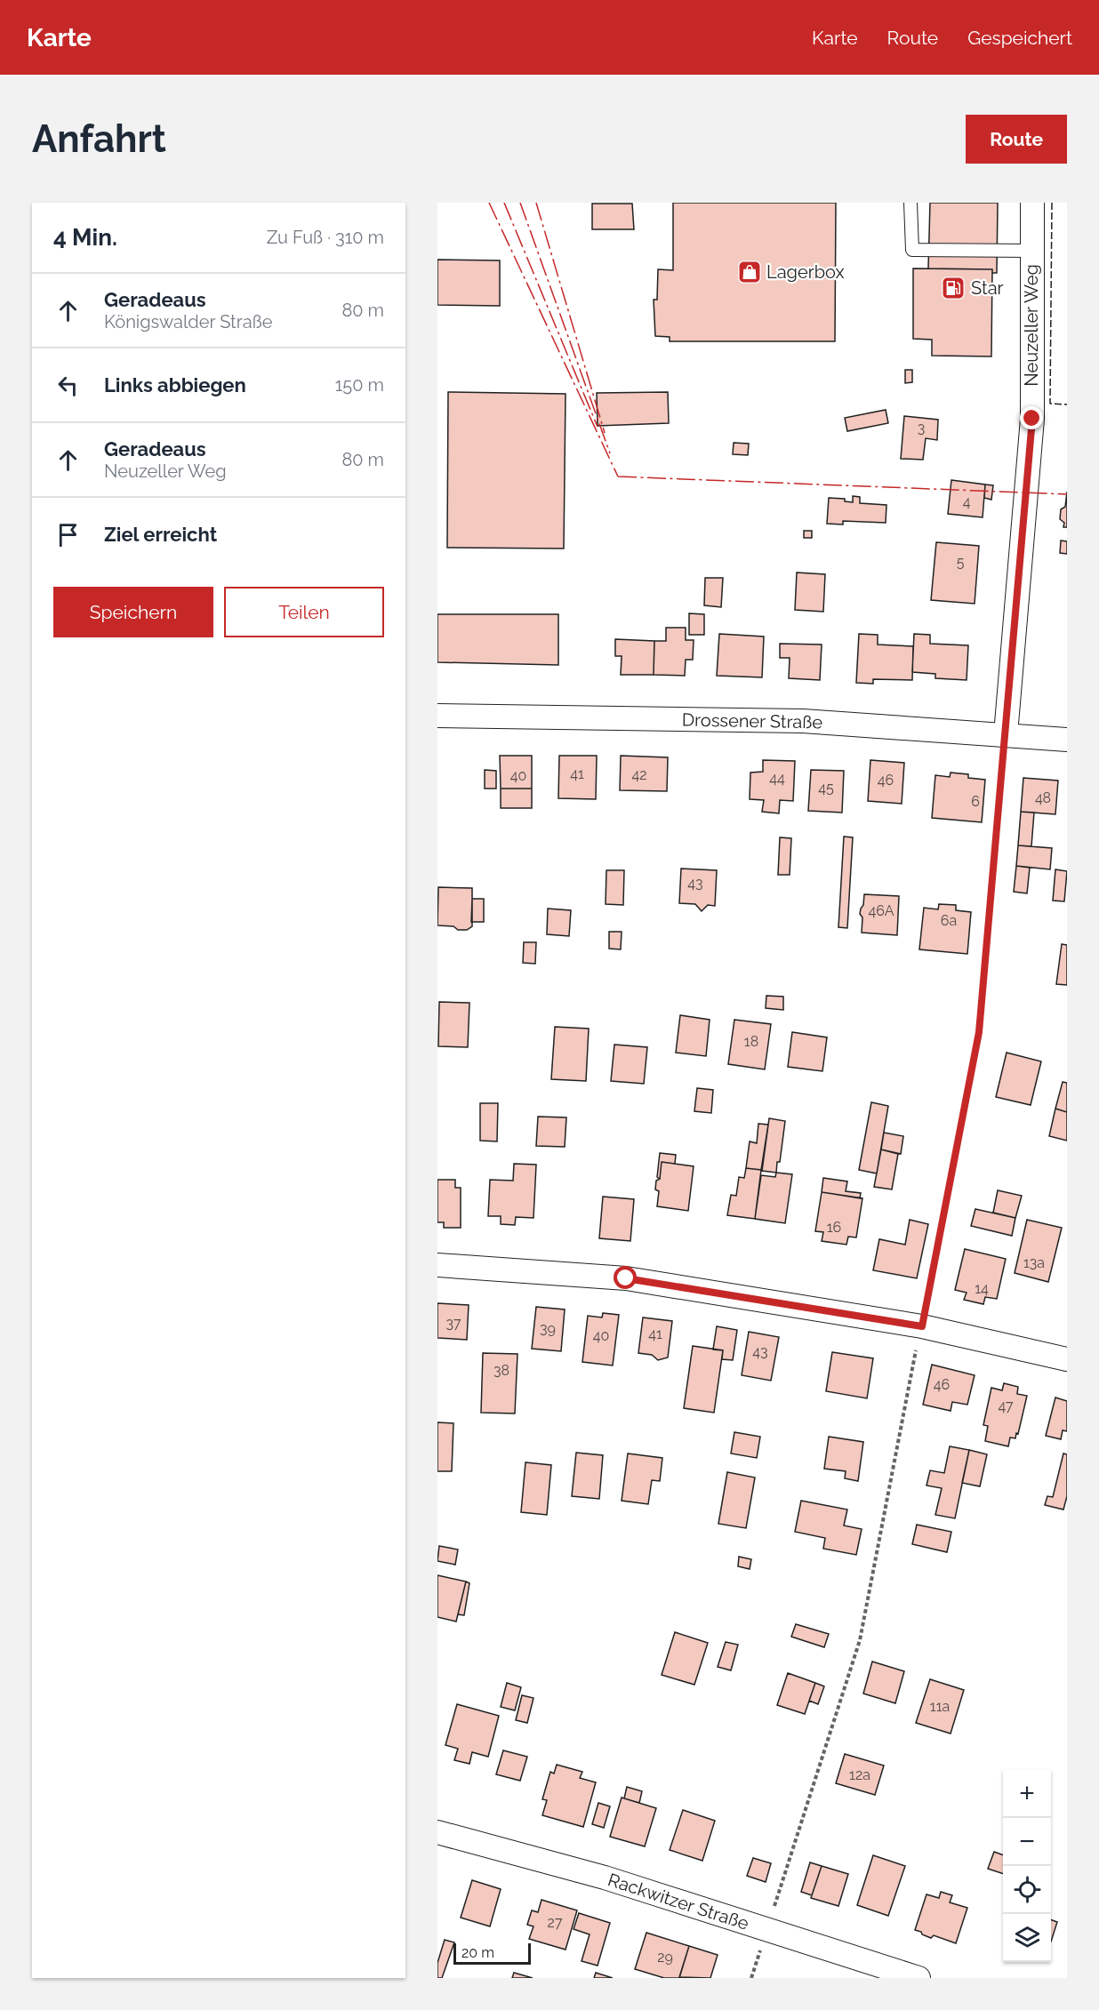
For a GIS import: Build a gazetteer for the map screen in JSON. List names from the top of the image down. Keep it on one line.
{"streets":{"street":["Neuzeller Weg","Drossener Straße","Rackwitzer Straße"]},"crossings":[["Neuzeller Weg","Drossener Straße"]],"places":{"shop":["Lagerbox"],"fuel station":["Star"]},"house_numbers":["3","4","5","41","42","40","44","46","45","48","6","43","46A","6a","18","16","13a","14","37","39","41","40","43","38","46","47","11a","12a","27","29"],"scale_bar":"20 m","page":{"header":"Karte","nav":["Karte","Route","Gespeichert"],"buttons":["Route",["Speichern","Teilen"]],"title":"Anfahrt","heading":["4 Min.","Zu Fuß · 310 m"],"list":[["Geradeaus","Königswalder Straße","80 m"],["Links abbiegen","150 m"],["Geradeaus","Neuzeller Weg","80 m"],"Ziel erreicht"],"map_buttons":["+","−"],"scale":"20 m"}}
